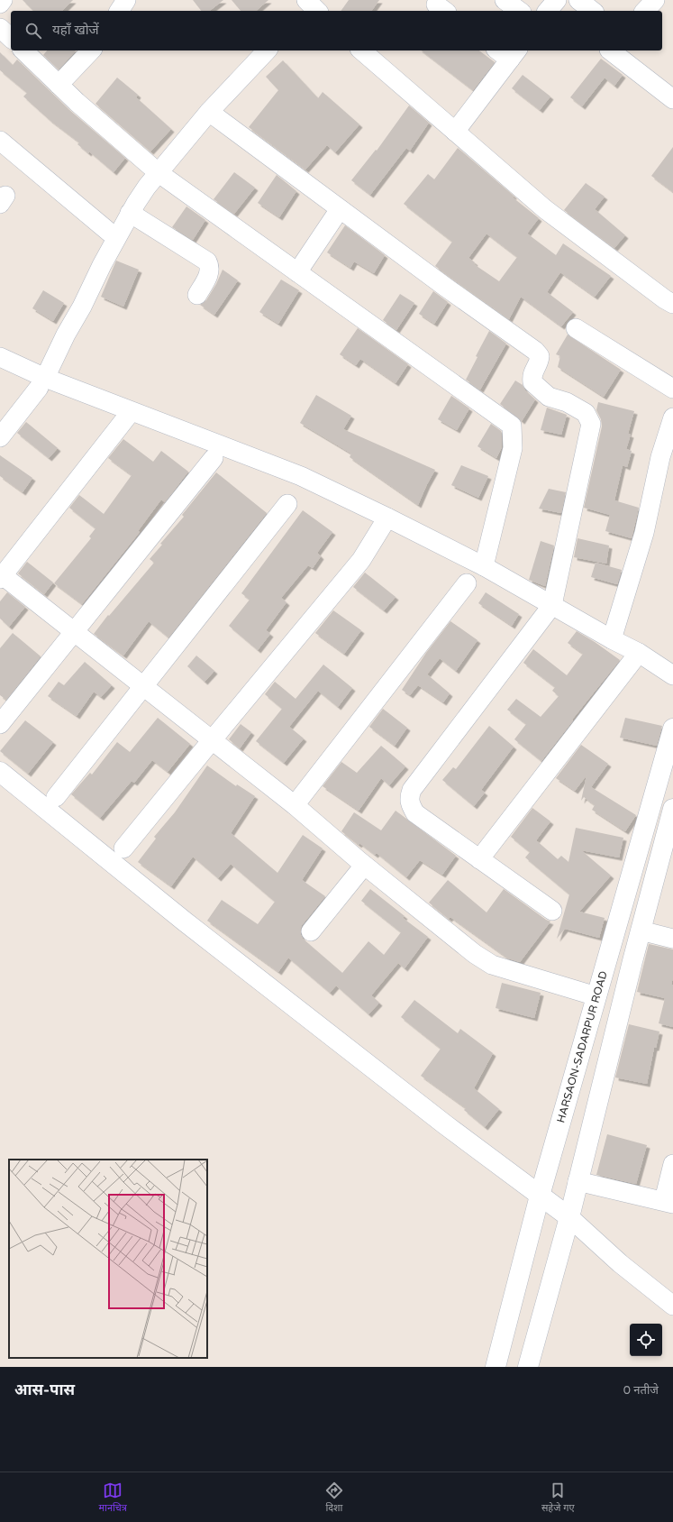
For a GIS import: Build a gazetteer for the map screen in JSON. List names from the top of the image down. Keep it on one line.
{"streets":{"street":["HARSAON-SADARPUR ROAD"]},"page":{"search":"यहाँ खोजें","heading":["आस-पास","0 नतीजे"],"nav":["मानचित्र","दिशा","सहेजे गए"]}}
